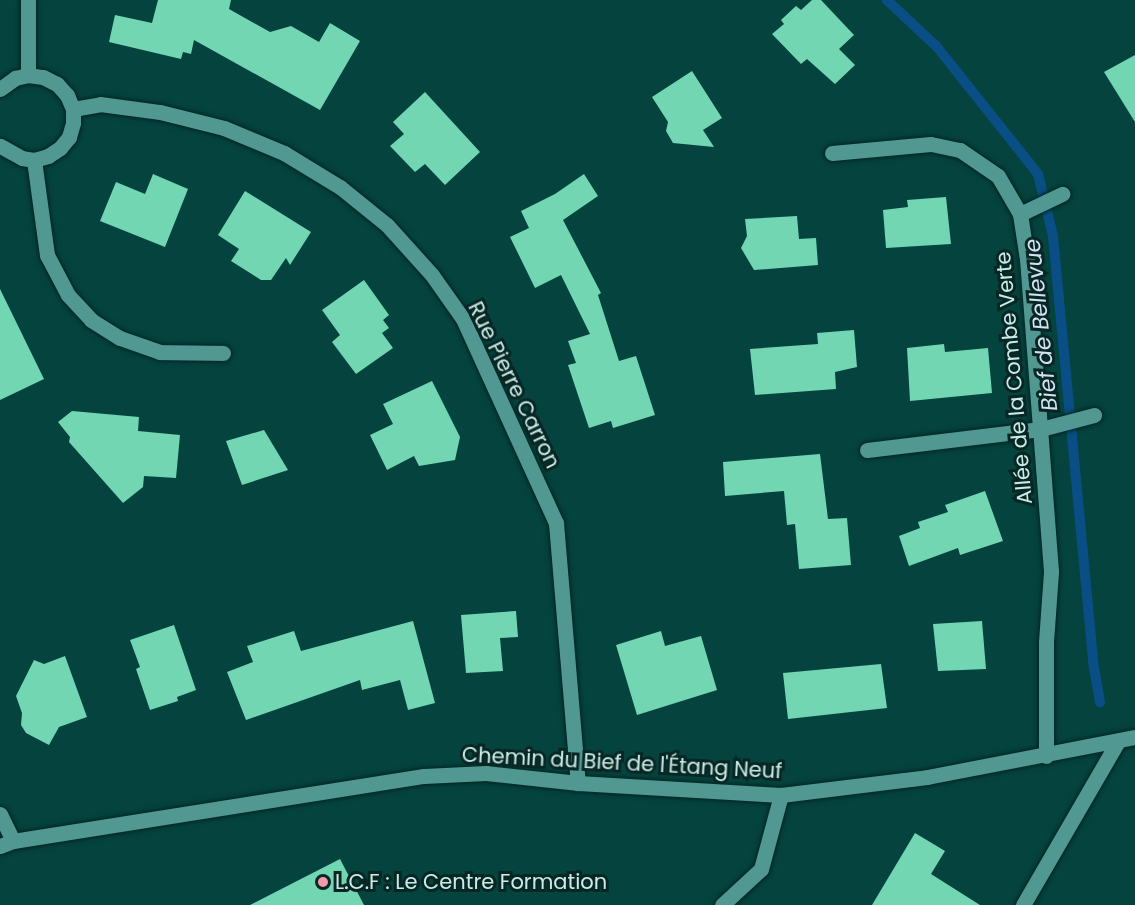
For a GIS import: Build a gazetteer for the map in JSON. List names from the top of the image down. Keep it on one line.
{"streets":{"street":["Allée de la Combe Verte","Rue Pierre Carron","Chemin du Bief de l'Étang Neuf"]},"crossings":[["Allée de la Combe Verte","Chemin du Bief de l'Étang Neuf"],["Rue Pierre Carron","Chemin du Bief de l'Étang Neuf"]],"water":["Bief de Bellevue"],"places":["L.C.F : Le Centre Formation"]}
